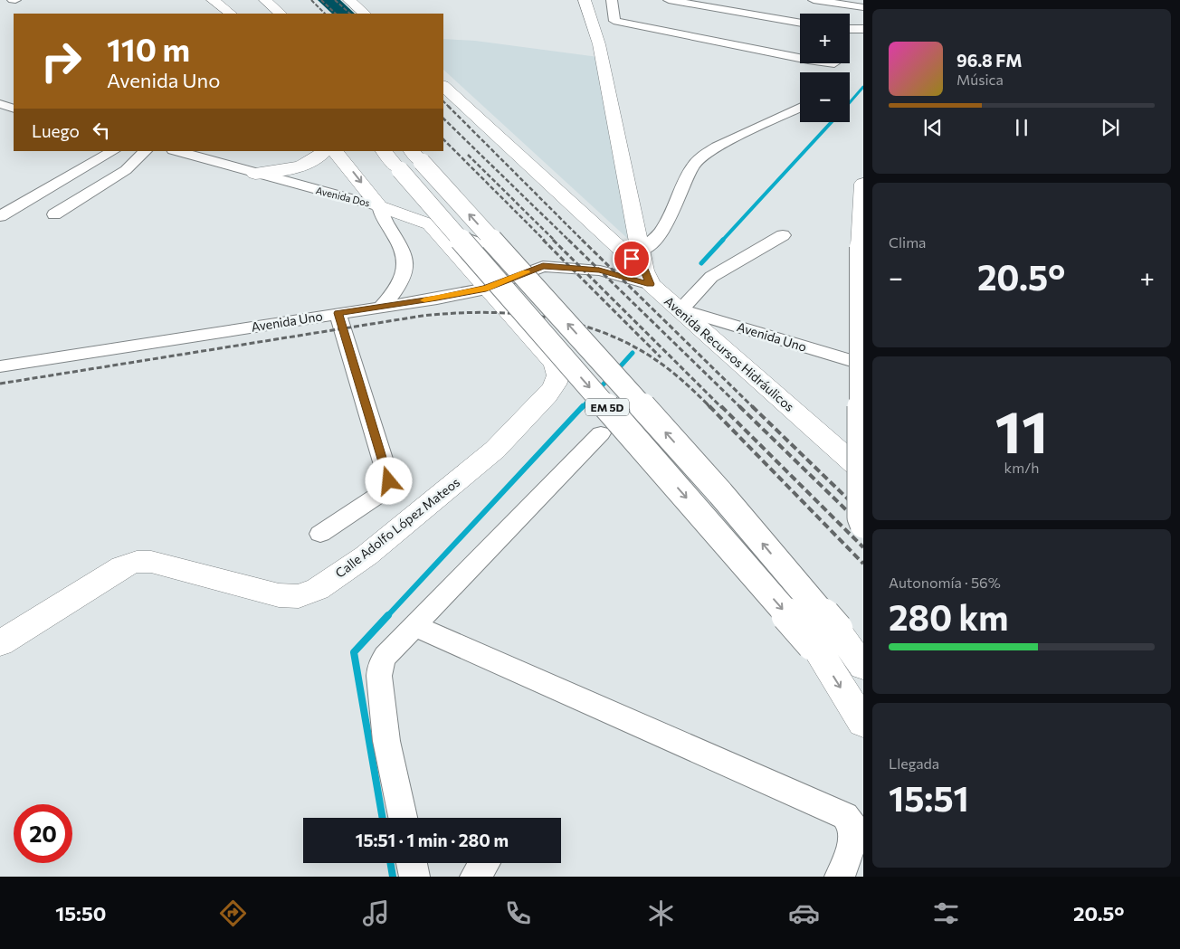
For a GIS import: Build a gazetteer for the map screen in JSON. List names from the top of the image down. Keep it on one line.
{"streets":{"main road":["Avenida Dos","Avenida Recursos Hidráulicos","EM 5D","Calle Adolfo López Mateos"],"street":["Avenida Uno"]},"crossings":[["Avenida Dos","Avenida Uno"],["Avenida Dos","EM 5D"],["Avenida Dos","Calle Adolfo López Mateos"],["Avenida Uno","Avenida Recursos Hidráulicos"],["Avenida Uno","Calle Adolfo López Mateos"]],"page":{"map_buttons":["+","−"],"turn":["110 m","Avenida Uno"],"song":["96.8 FM","Música"],"then":"Luego","tile":["Clima",["11","km/h"],["Autonomía · 56%","280 km"],["Llegada","15:51"]],"heat":["−","20.5°","+"],"limit":"20","trip":"15:51 · 1 min · 280 m","tabs":["15:50","20.5°"]}}
